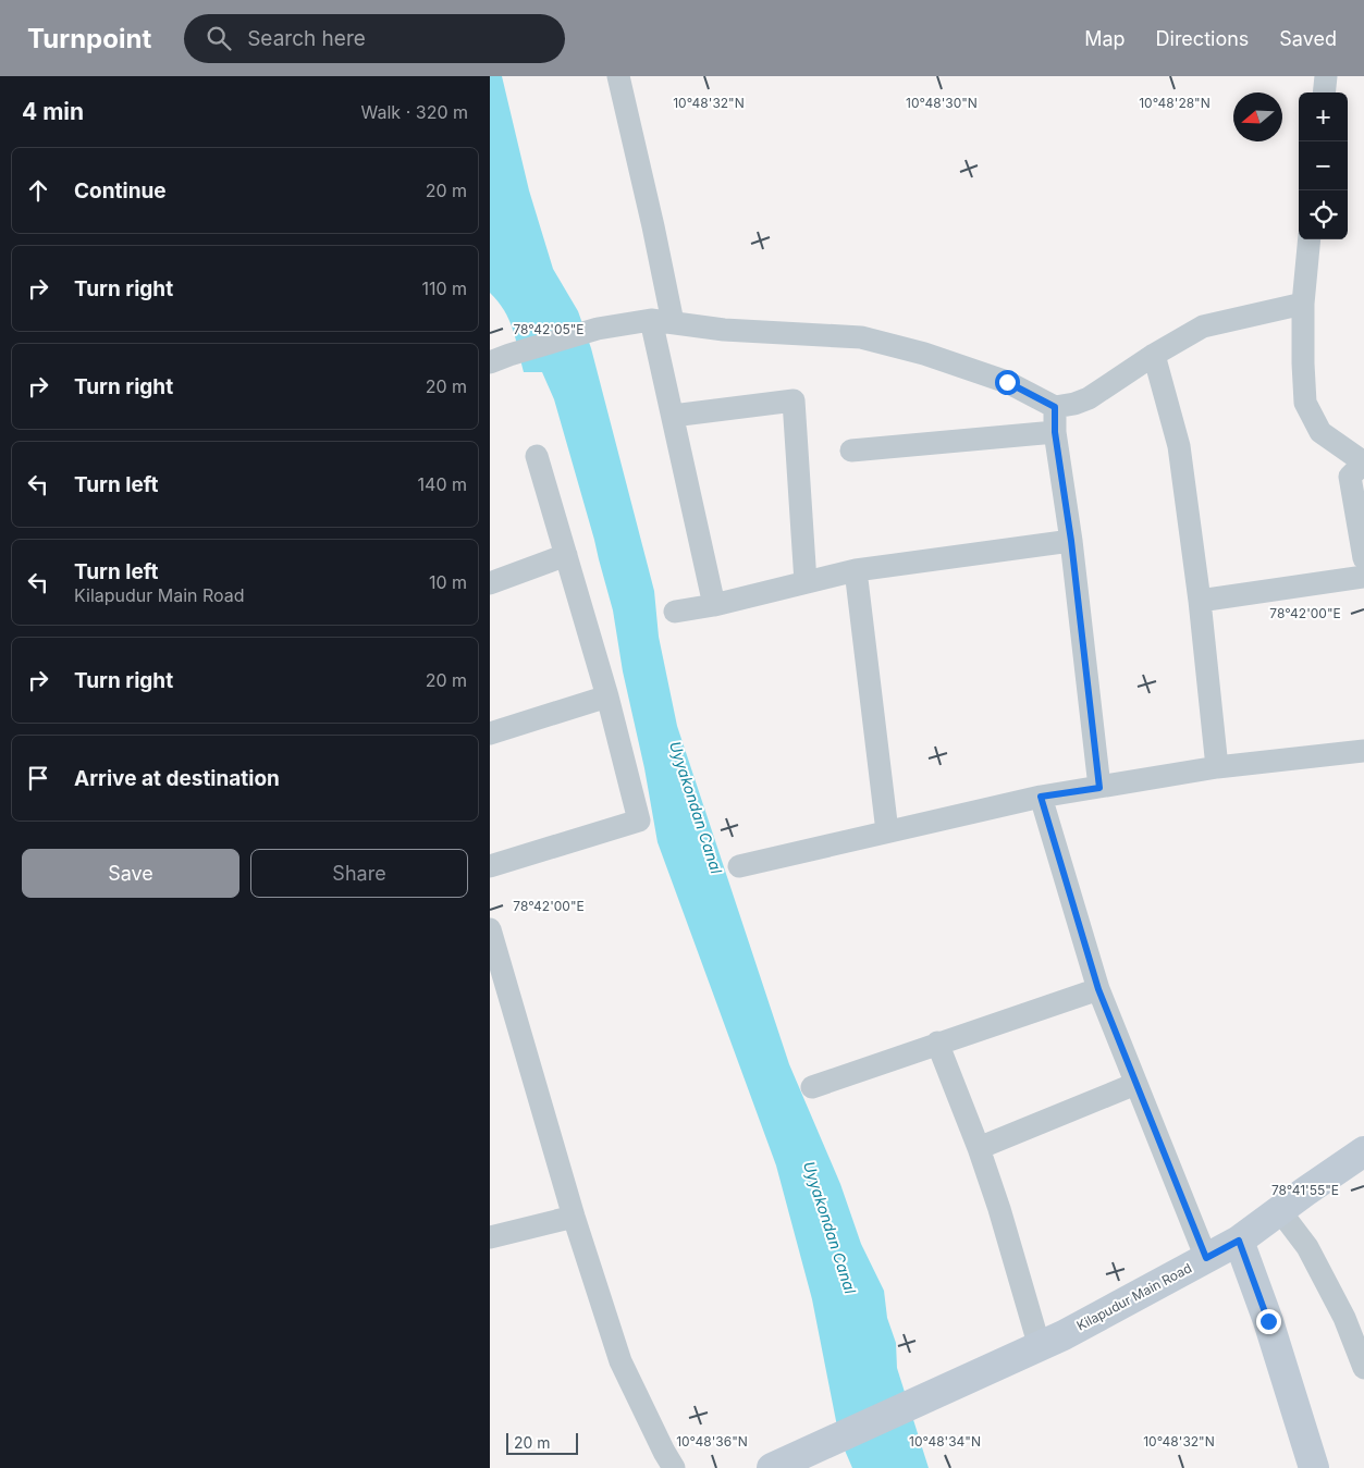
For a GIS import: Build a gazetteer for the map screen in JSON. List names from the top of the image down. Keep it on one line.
{"streets":{"street":["Kilapudur Main Road"]},"water":["Uyyakondan Canal"],"scale_bar":"20 m","north":"left","page":{"header":"Turnpoint","search":"Search here","nav":["Map","Directions","Saved"],"heading":["4 min","Walk · 320 m"],"map_buttons":["+","−"],"list":[["Continue","20 m"],["Turn right","110 m"],["Turn right","20 m"],["Turn left","140 m"],["Turn left","Kilapudur Main Road","10 m"],["Turn right","20 m"],"Arrive at destination"],"buttons":["Save","Share"],"scale":"20 m"},"coordinates":["10°48'32\"N","10°48'30\"N","10°48'28\"N","78°42'05\"E","78°42'00\"E","78°41'55\"E","10°48'36\"N","10°48'34\"N"]}
